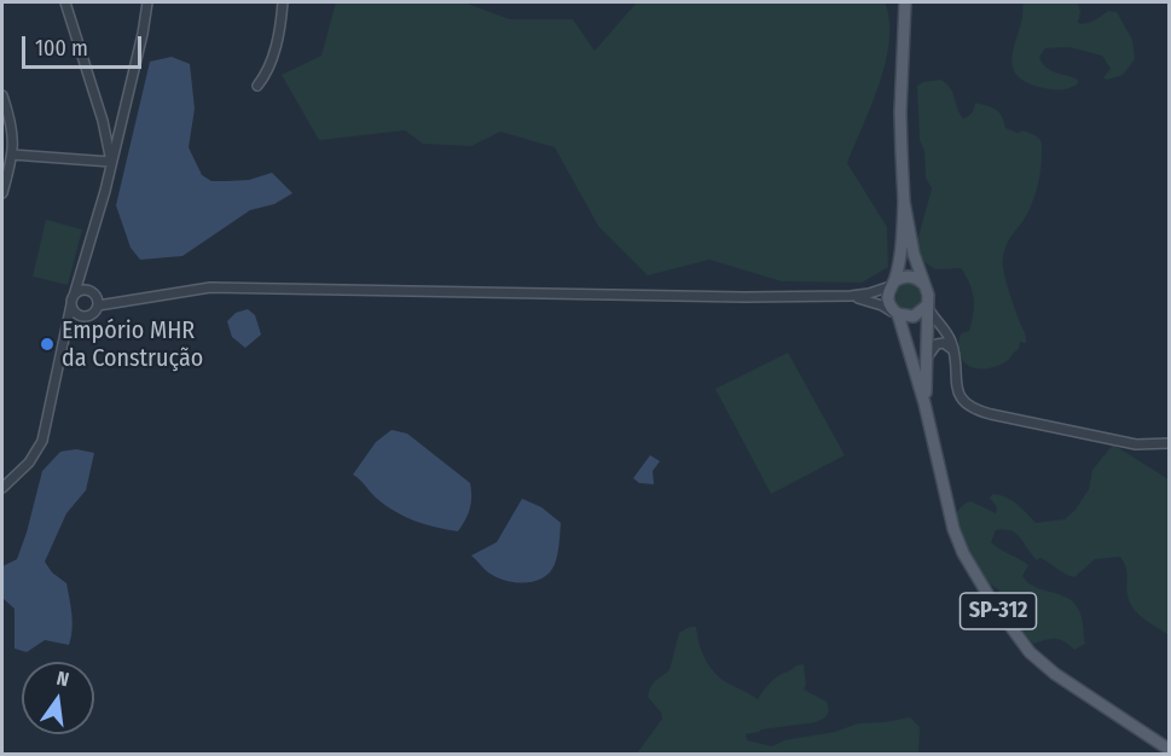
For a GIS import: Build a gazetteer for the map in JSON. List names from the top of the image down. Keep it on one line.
{"streets":{"main road":["SP-312"]},"places":["Empório MHR da Construção"],"scale_bar":"100 m","north":"top"}
